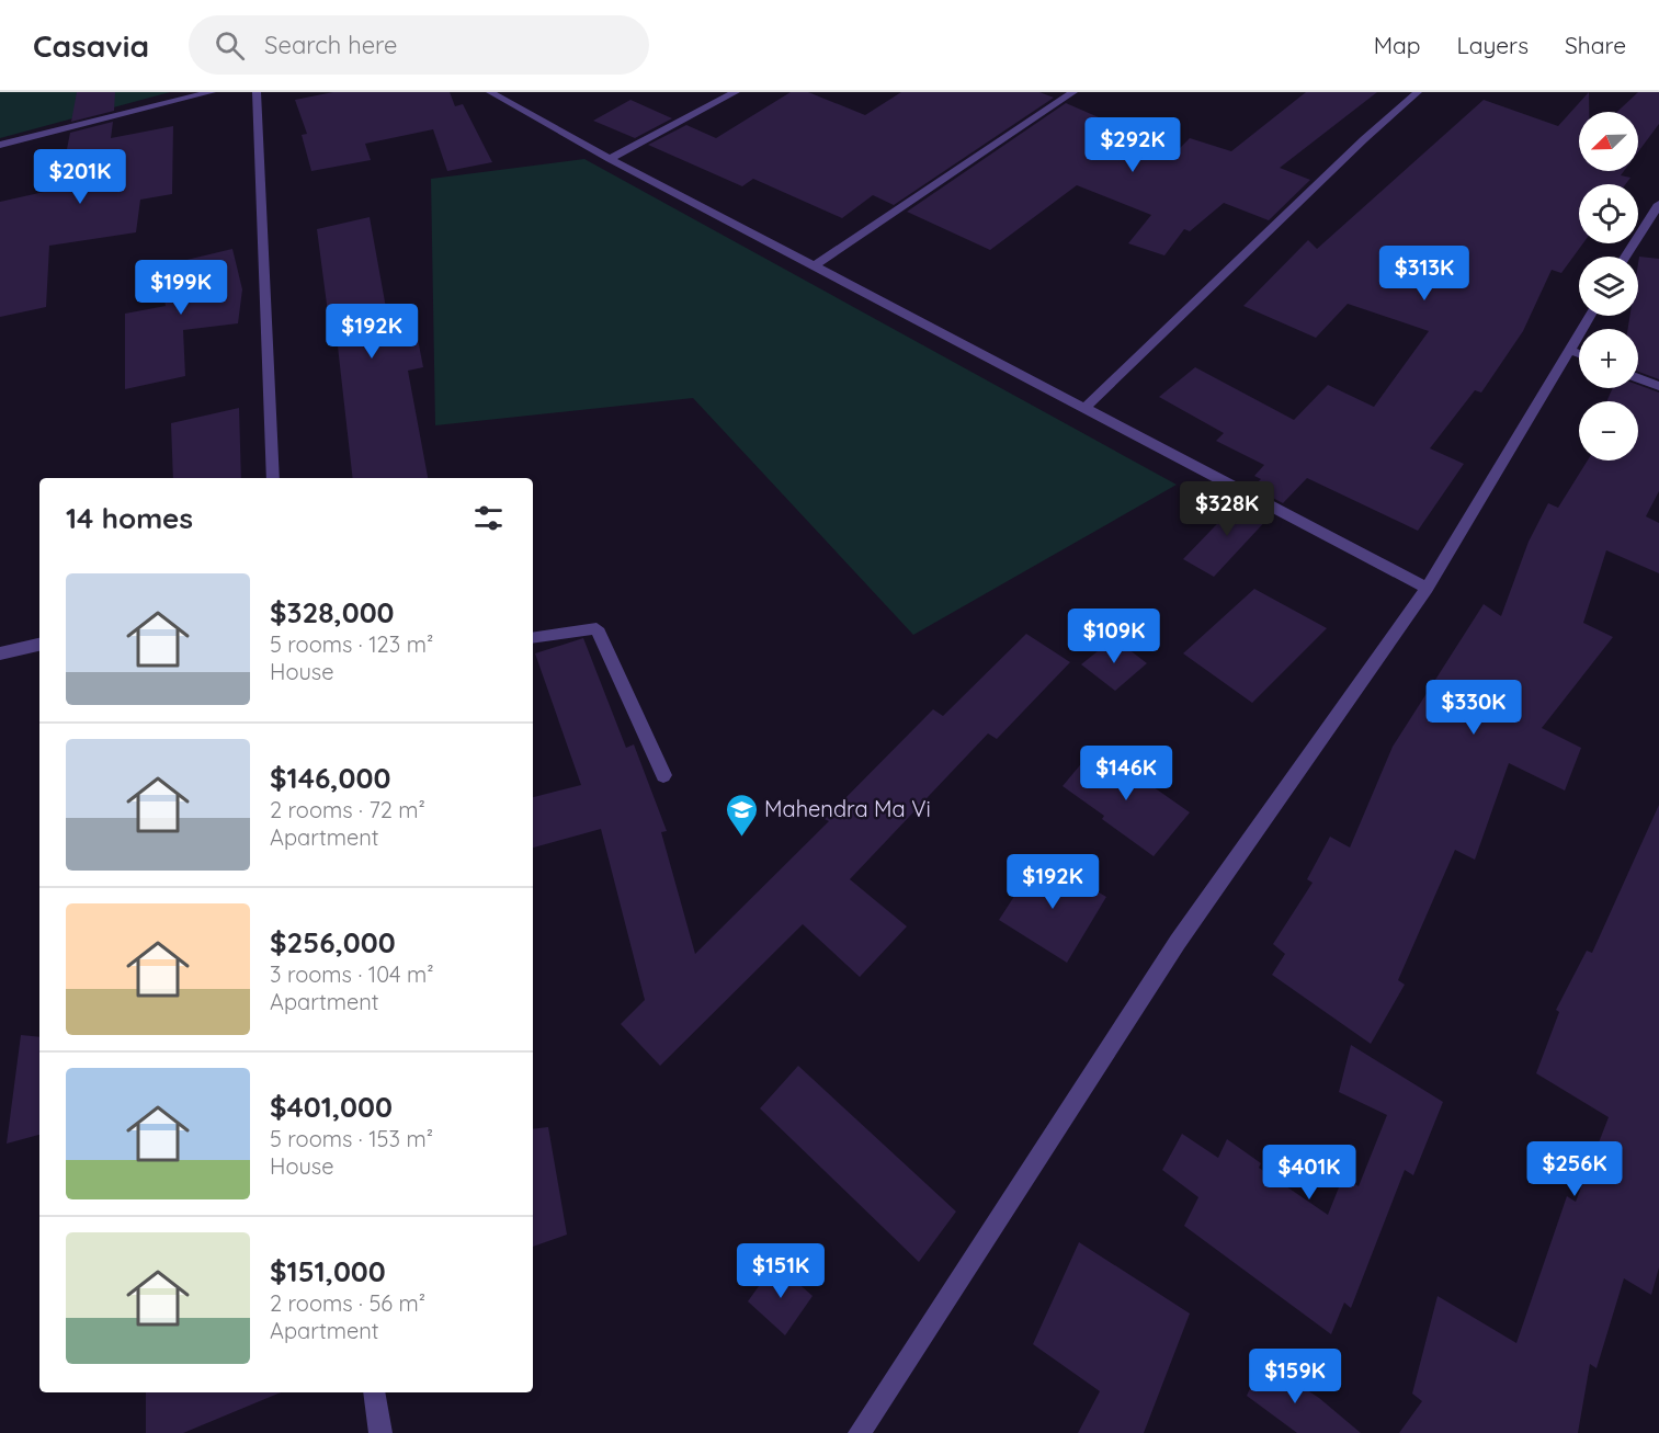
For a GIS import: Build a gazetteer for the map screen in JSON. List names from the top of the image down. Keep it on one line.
{"places":{"school or university":["Mahendra Ma Vi"]},"north":"bottom left","page":{"header":"Casavia","search":"Search here","nav":["Map","Layers","Share"],"map_buttons":["+","−"],"price":["$292K","$201K","$313K","$199K","$192K","$328K","$109K","$330K","$146K","$192K","$256K","$401K","$151K","$159K"],"heading":"14 homes","list":[{"name":"$328,000","note":"5 rooms · 123 m² · House"},{"name":"$146,000","note":"2 rooms · 72 m² · Apartment"},{"name":"$256,000","note":"3 rooms · 104 m² · Apartment"},{"name":"$401,000","note":"5 rooms · 153 m² · House"},{"name":"$151,000","note":"2 rooms · 56 m² · Apartment"}]}}
